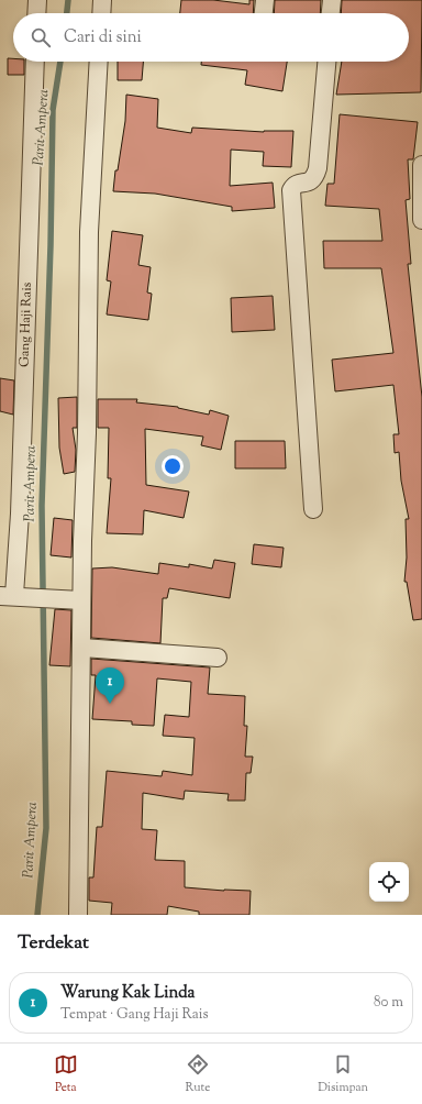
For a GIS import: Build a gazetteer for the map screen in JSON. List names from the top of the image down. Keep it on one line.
{"streets":{"street":["Gang Haji Rais"]},"water":["Parit Ampera"],"page":{"search":"Cari di sini","pins":"1","heading":"Terdekat","list":[{"mark":"1","name":"Warung Kak Linda","note":"Tempat · Gang Haji Rais","value":"80 m"}],"nav":["Peta","Rute","Disimpan"]}}
